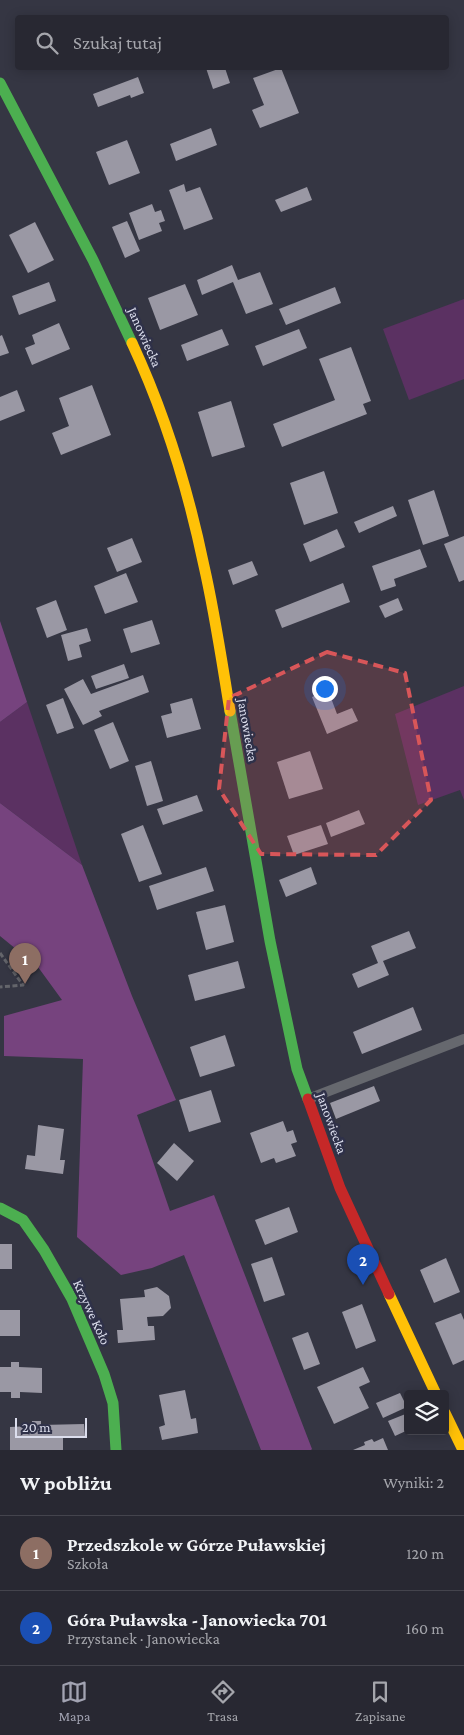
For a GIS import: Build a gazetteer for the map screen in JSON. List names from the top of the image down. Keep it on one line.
{"streets":{"street":["Janowiecka","Krzywe Koło"]},"scale_bar":"20 m","page":{"search":"Szukaj tutaj","pins":["1","2"],"scale":"20 m","heading":["W pobliżu","Wyniki: 2"],"list":[{"mark":"1","name":"Przedszkole w Górze Puławskiej","note":"Szkoła","value":"120 m"},{"mark":"2","name":"Góra Puławska - Janowiecka 701","note":"Przystanek · Janowiecka","value":"160 m"}],"nav":["Mapa","Trasa","Zapisane"]}}
